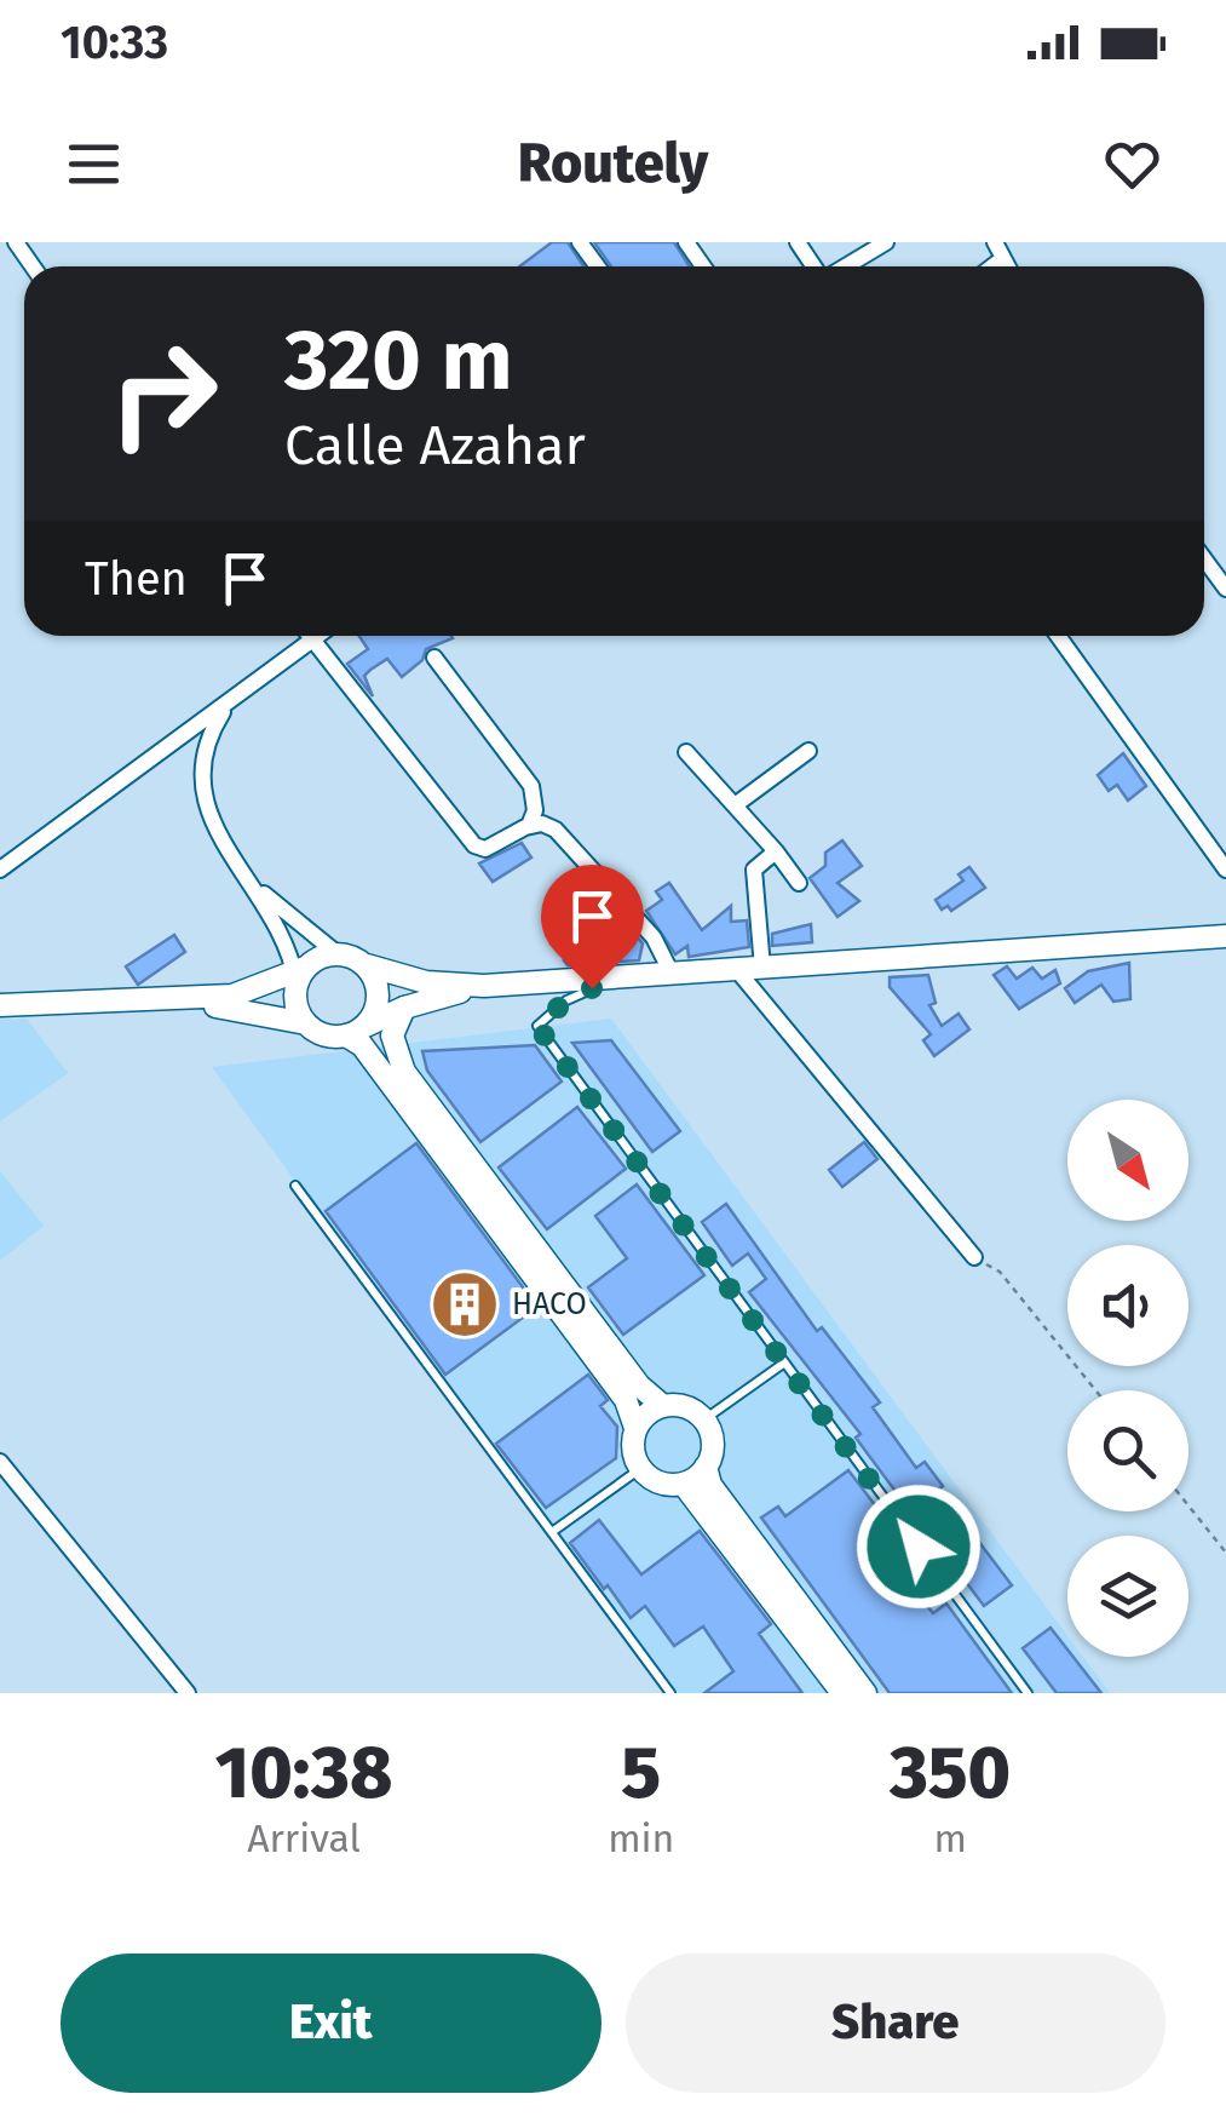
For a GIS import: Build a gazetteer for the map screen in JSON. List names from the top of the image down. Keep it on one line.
{"places":{"building":["HACO"]},"north":"bottom right","page":{"status":"10:33","header":"Routely","turn":["320 m","Calle Azahar"],"then":"Then","eta":["10:38","Arrival","5","min","350","m"],"buttons":["Exit","Share"]}}
